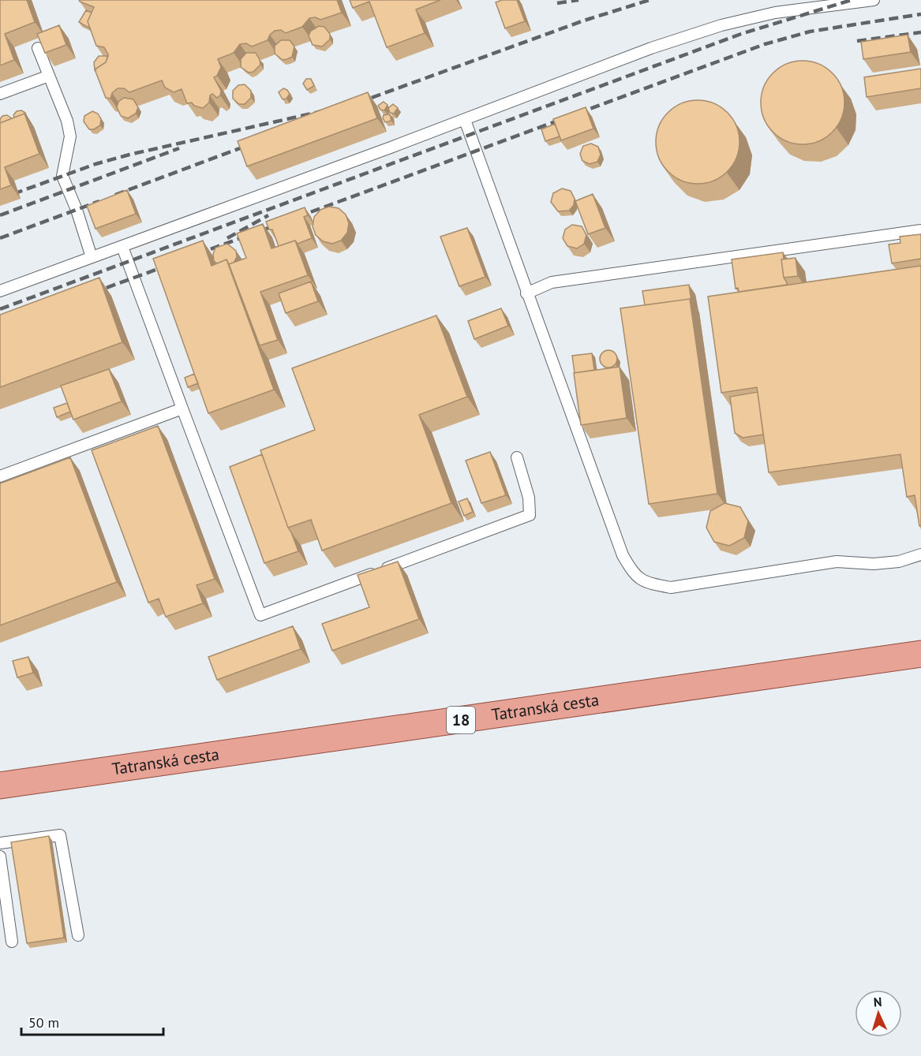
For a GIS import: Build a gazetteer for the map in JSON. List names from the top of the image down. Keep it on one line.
{"streets":{"main road":["Tatranská cesta","18"]},"scale_bar":"50 m","north":"top"}
